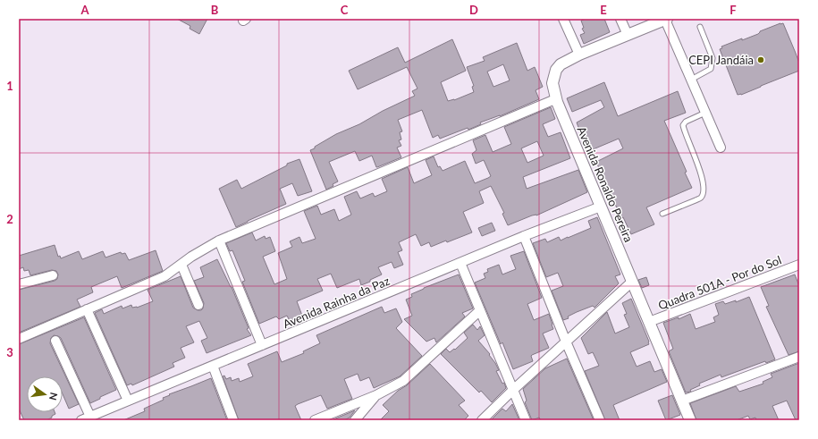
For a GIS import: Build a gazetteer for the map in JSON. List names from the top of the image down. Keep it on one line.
{"streets":{"street":["Avenida Ronaldo Pereira","Quadra 501A - Por do Sol","Avenida Rainha da Paz"]},"crossings":[["Avenida Ronaldo Pereira","Quadra 501A - Por do Sol"],["Avenida Ronaldo Pereira","Avenida Rainha da Paz"]],"places":["CEPI Jandáia"],"north":"right","grid":{"columns":["A","B","C","D","E","F"],"rows":["1","2","3"]}}
